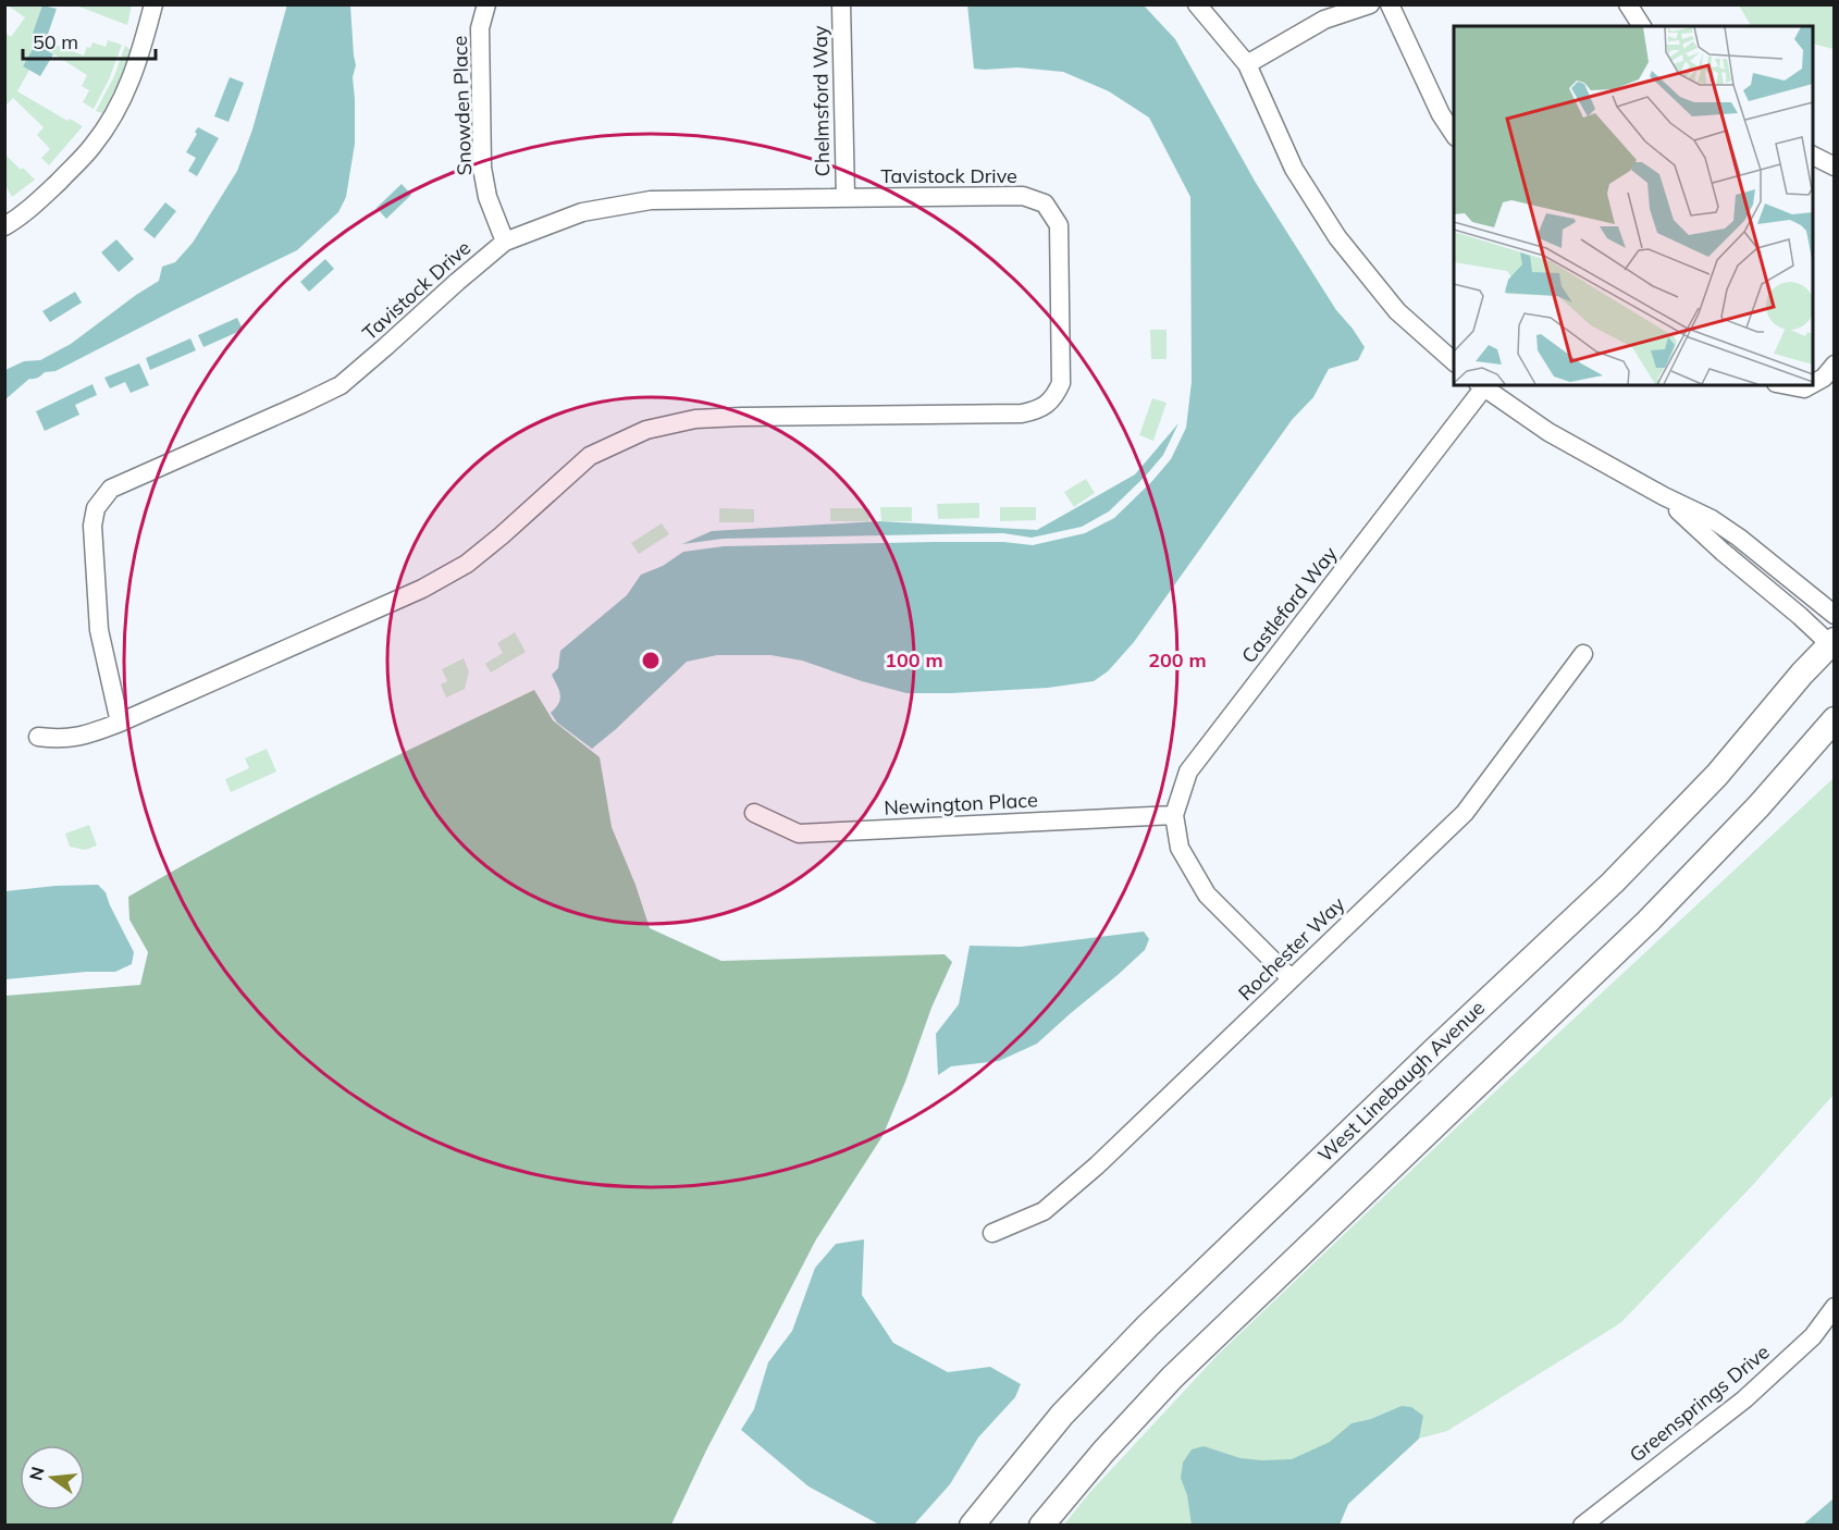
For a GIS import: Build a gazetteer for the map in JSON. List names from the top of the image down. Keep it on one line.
{"streets":{"main road":["West Linebaugh Avenue"],"street":["Chelmsford Way","Snowden Place","Tavistock Drive","Castleford Way","Newington Place","Rochester Way","Greensprings Drive"]},"crossings":[["Chelmsford Way","Tavistock Drive"],["Snowden Place","Tavistock Drive"],["Castleford Way","Newington Place"],["Castleford Way","Rochester Way"]],"scale_bar":"50 m","north":"left","rings":["100 m","200 m"]}
